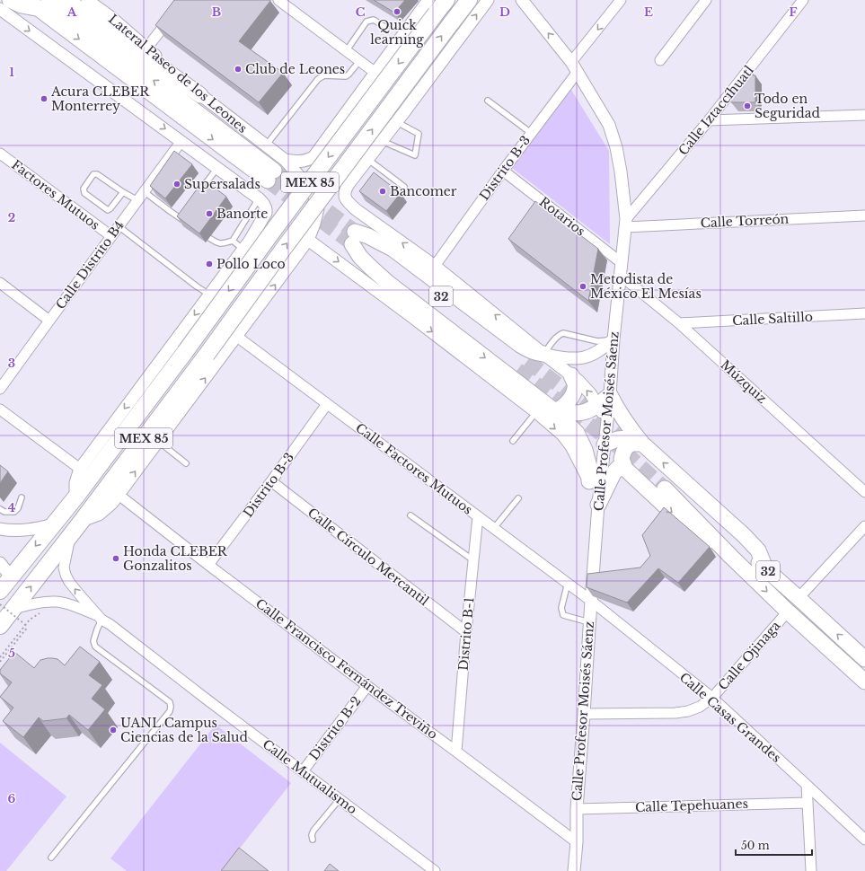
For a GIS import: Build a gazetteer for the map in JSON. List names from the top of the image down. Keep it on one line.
{"streets":{"highway":["MEX 85"],"main road":["32"],"street":["Lateral Paseo de los Leones","Calle Iztaccíhuatl","Distrito B-3","Factores Mutuos","Rotarios","Calle Torreón","Calle Distrito B4","Calle Saltillo","Múzquiz","Calle Profesor Moisés Sáenz","Calle Factores Mutuos","Calle Círculo Mercantil","Distrito B-1","Calle Ojinaga","Calle Francisco Fernández Treviño","Calle Casas Grandes","Distrito B-2","Calle Mutualismo","Calle Tepehuanes"]},"crossings":[["Lateral Paseo de los Leones","MEX 85"],["Lateral Paseo de los Leones","Calle Factores Mutuos"],["Lateral Paseo de los Leones","Calle Francisco Fernández Treviño"],["Calle Iztaccíhuatl","Calle Torreón"],["Calle Iztaccíhuatl","Calle Profesor Moisés Sáenz"],["Distrito B-3","Rotarios"],["Distrito B-3","Calle Profesor Moisés Sáenz"],["Distrito B-3","Calle Factores Mutuos"],["Distrito B-3","Calle Círculo Mercantil"],["Distrito B-3","Calle Francisco Fernández Treviño"],["MEX 85","Calle Mutualismo"],["Factores Mutuos","Calle Distrito B4"],["Rotarios","Calle Profesor Moisés Sáenz"],["Calle Torreón","Calle Profesor Moisés Sáenz"],["32","Calle Ojinaga"],["Calle Saltillo","Múzquiz"],["Múzquiz","Calle Profesor Moisés Sáenz"],["Calle Profesor Moisés Sáenz","Calle Factores Mutuos"],["Calle Profesor Moisés Sáenz","Calle Ojinaga"],["Calle Profesor Moisés Sáenz","Calle Francisco Fernández Treviño"],["Calle Profesor Moisés Sáenz","Calle Casas Grandes"],["Calle Profesor Moisés Sáenz","Calle Tepehuanes"],["Calle Factores Mutuos","Distrito B-1"],["Calle Factores Mutuos","Calle Casas Grandes"],["Calle Círculo Mercantil","Distrito B-1"],["Distrito B-1","Calle Francisco Fernández Treviño"],["Calle Ojinaga","Calle Casas Grandes"],["Calle Francisco Fernández Treviño","Distrito B-2"],["Distrito B-2","Calle Mutualismo"]],"places":["Quick learning","Club de Leones","Acura CLEBER Monterrey","Todo en Seguridad","Supersalads","Bancomer","Banorte","Pollo Loco","Metodista de México El Mesías","Honda CLEBER Gonzalitos","UANL Campus Ciencias de la Salud"],"scale_bar":"50 m","grid":{"columns":["A","B","C","D","E","F"],"rows":["1","2","3","4","5","6"]}}
